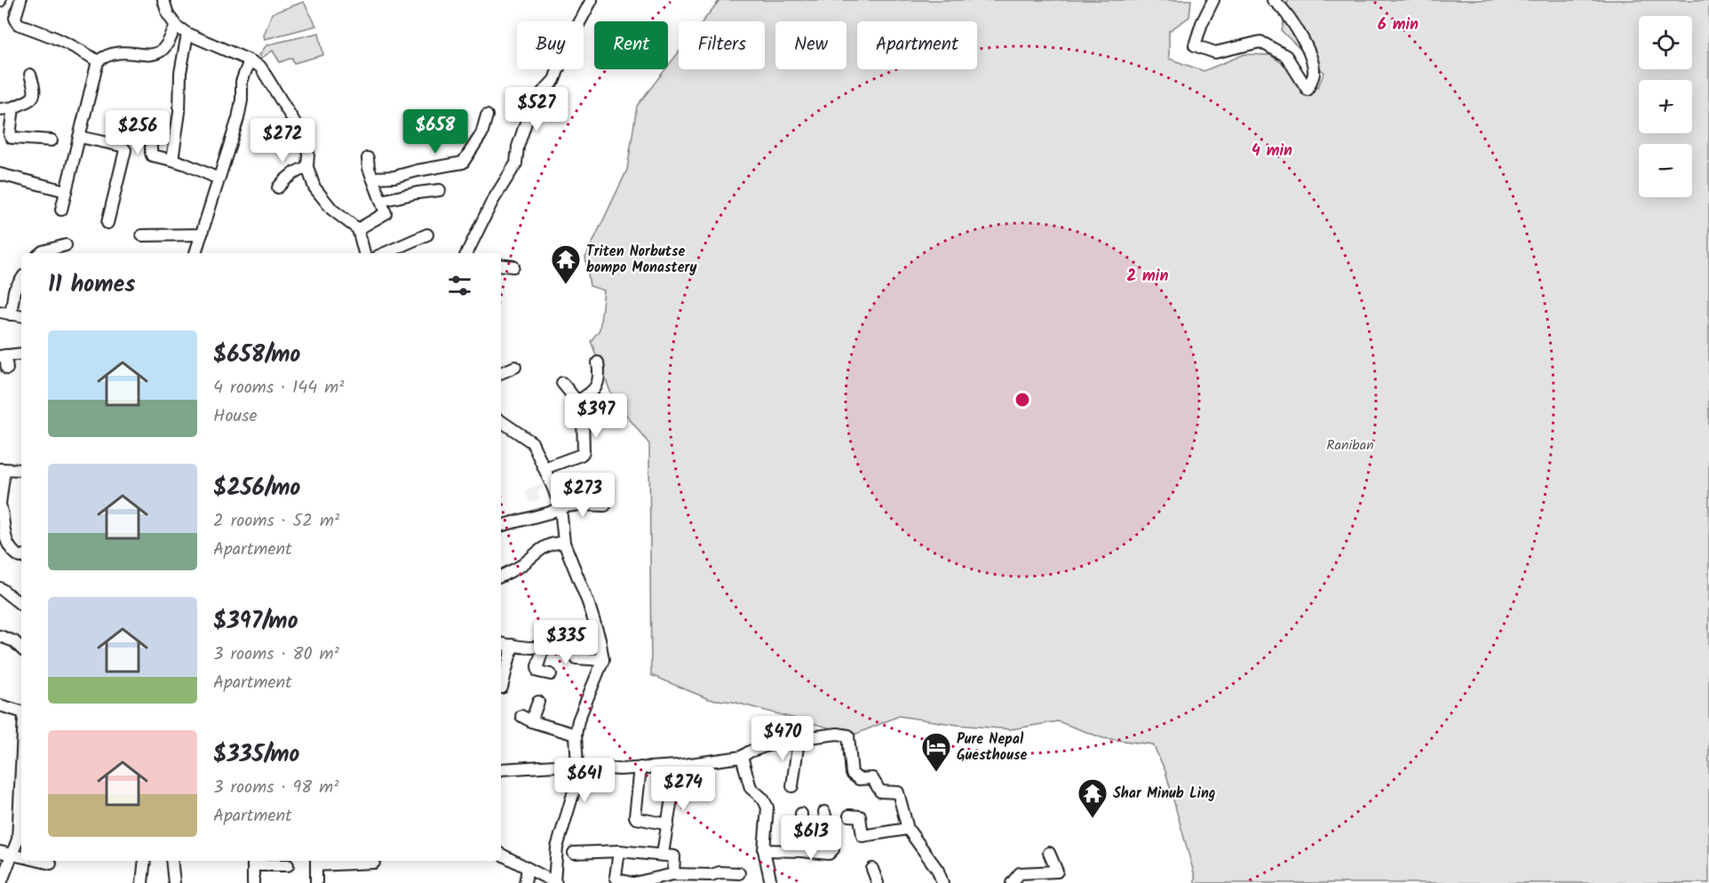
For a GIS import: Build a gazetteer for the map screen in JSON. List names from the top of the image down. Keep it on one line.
{"parks":["Raniban"],"places":{"temple":["Triten Norbutse bompo Monastery","Shar Minub Ling"],"hotel":["Pure Nepal Guesthouse"]},"page":{"map_buttons":["+","−"],"chip":["Buy","Rent","Filters","New","Apartment"],"price":["$527","$658","$256","$272","$397","$273","$335","$470","$641","$274","$613"],"heading":"11 homes","list":[{"name":"$658/mo","note":"4 rooms · 144 m² · House"},{"name":"$256/mo","note":"2 rooms · 52 m² · Apartment"},{"name":"$397/mo","note":"3 rooms · 80 m² · Apartment"},{"name":"$335/mo","note":"3 rooms · 98 m² · Apartment"}]},"rings":["6 min","4 min","2 min"]}
